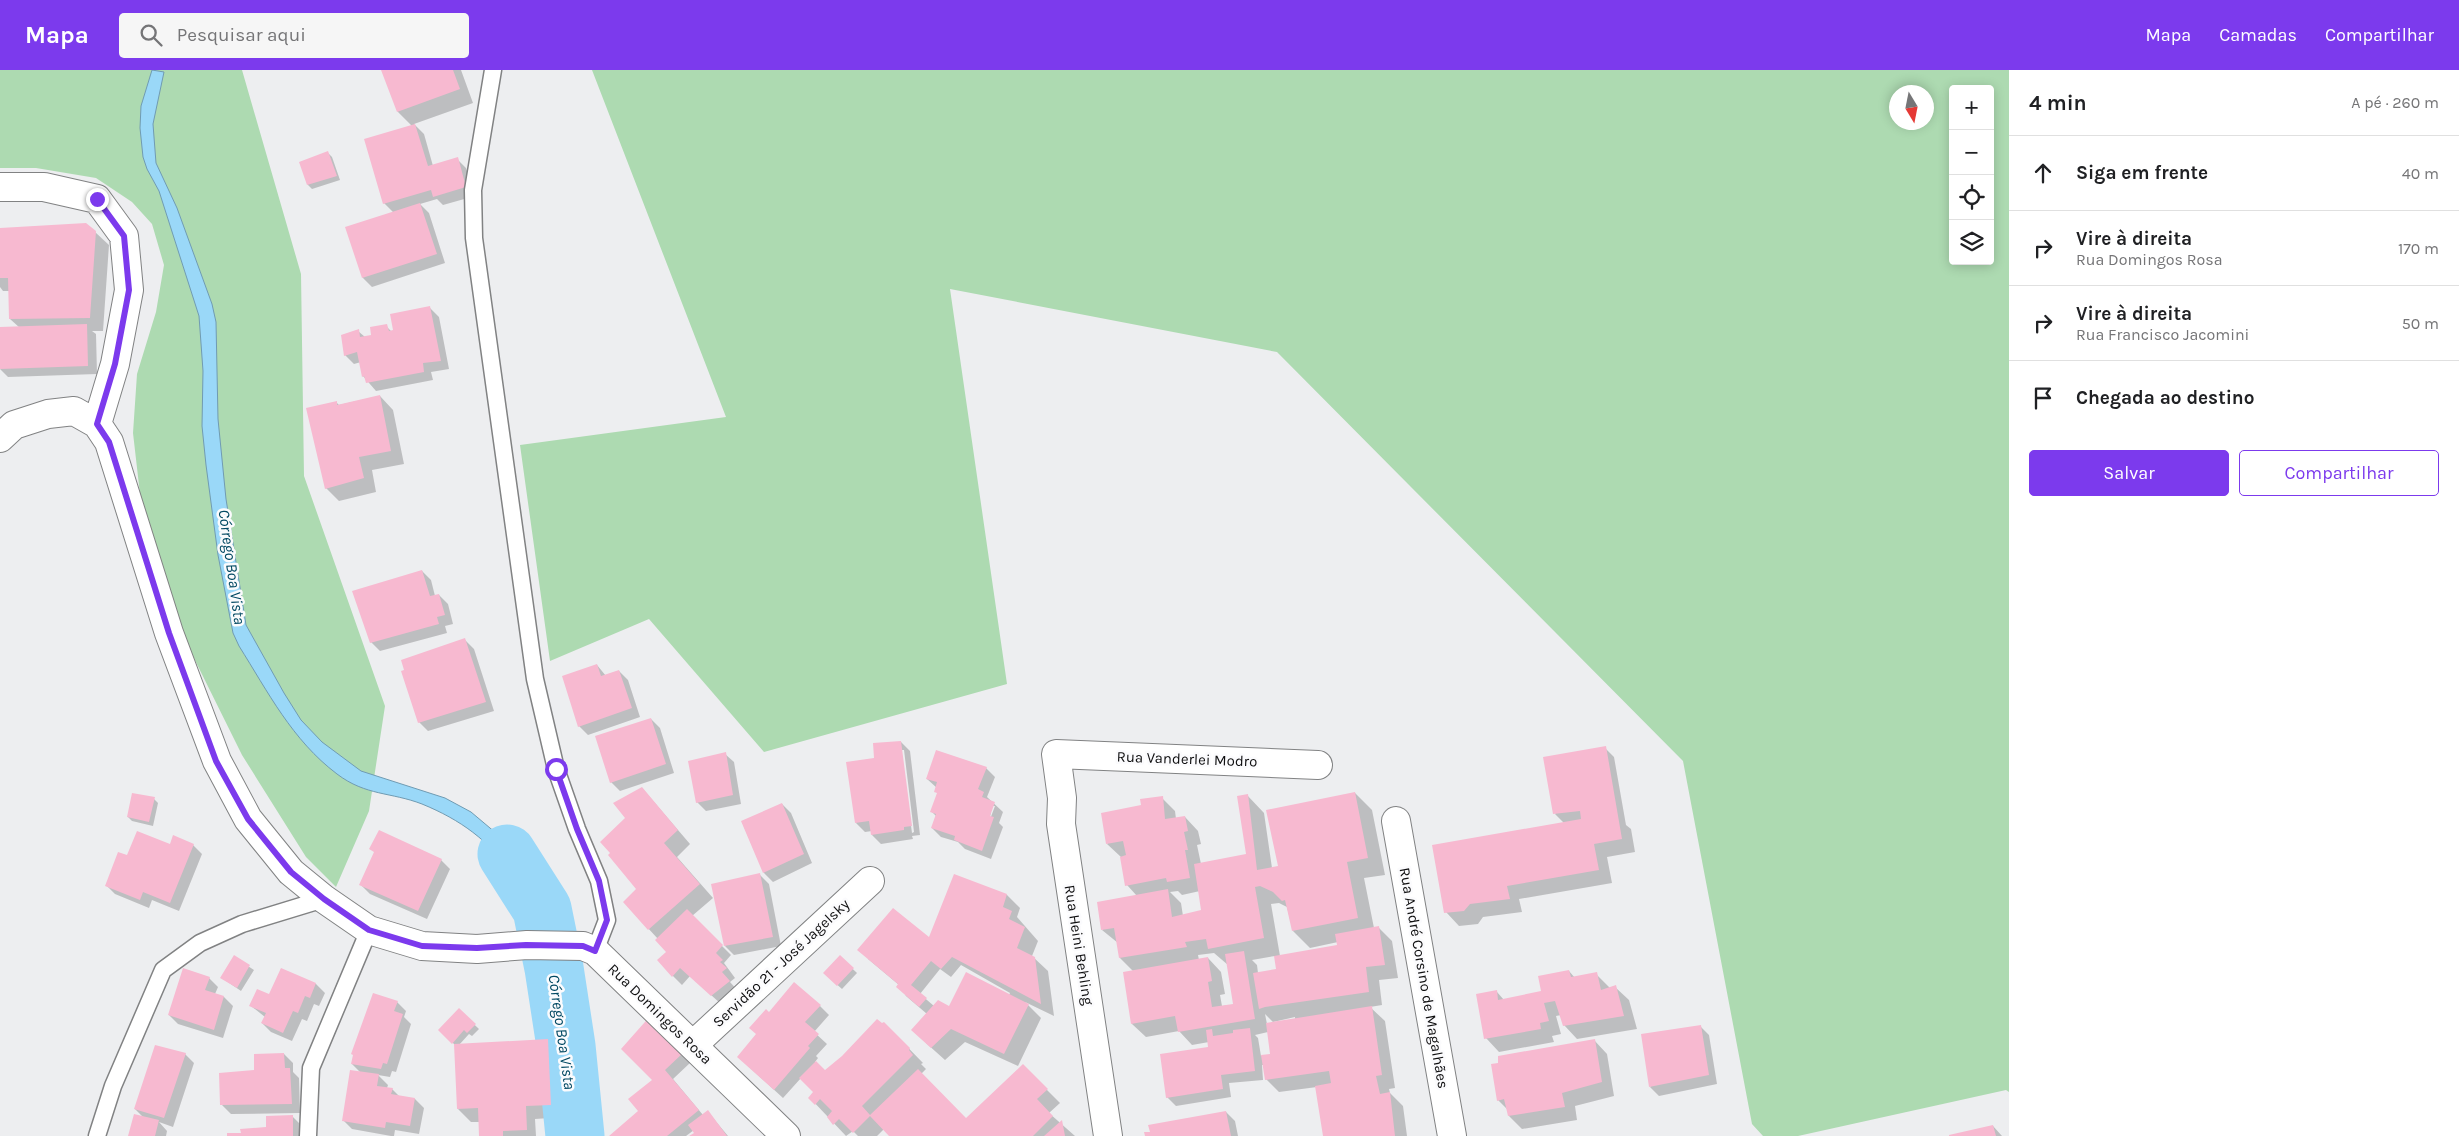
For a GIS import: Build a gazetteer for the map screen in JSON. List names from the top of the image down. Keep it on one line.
{"streets":{"street":["Rua Vanderlei Modro","Rua Heini Behling","Servidão 21 - José Jagelsky","Rua André Corsino de Magalhães","Rua Domingos Rosa"]},"crossings":[["Rua Vanderlei Modro","Rua Heini Behling"],["Servidão 21 - José Jagelsky","Rua Domingos Rosa"]],"water":["Córrego Boa Vista"],"north":"bottom","page":{"header":"Mapa","search":"Pesquisar aqui","nav":["Mapa","Camadas","Compartilhar"],"heading":["4 min","A pé · 260 m"],"map_buttons":["+","−"],"list":[["Siga em frente","40 m"],["Vire à direita","Rua Domingos Rosa","170 m"],["Vire à direita","Rua Francisco Jacomini","50 m"],"Chegada ao destino"],"buttons":["Salvar","Compartilhar"]}}
